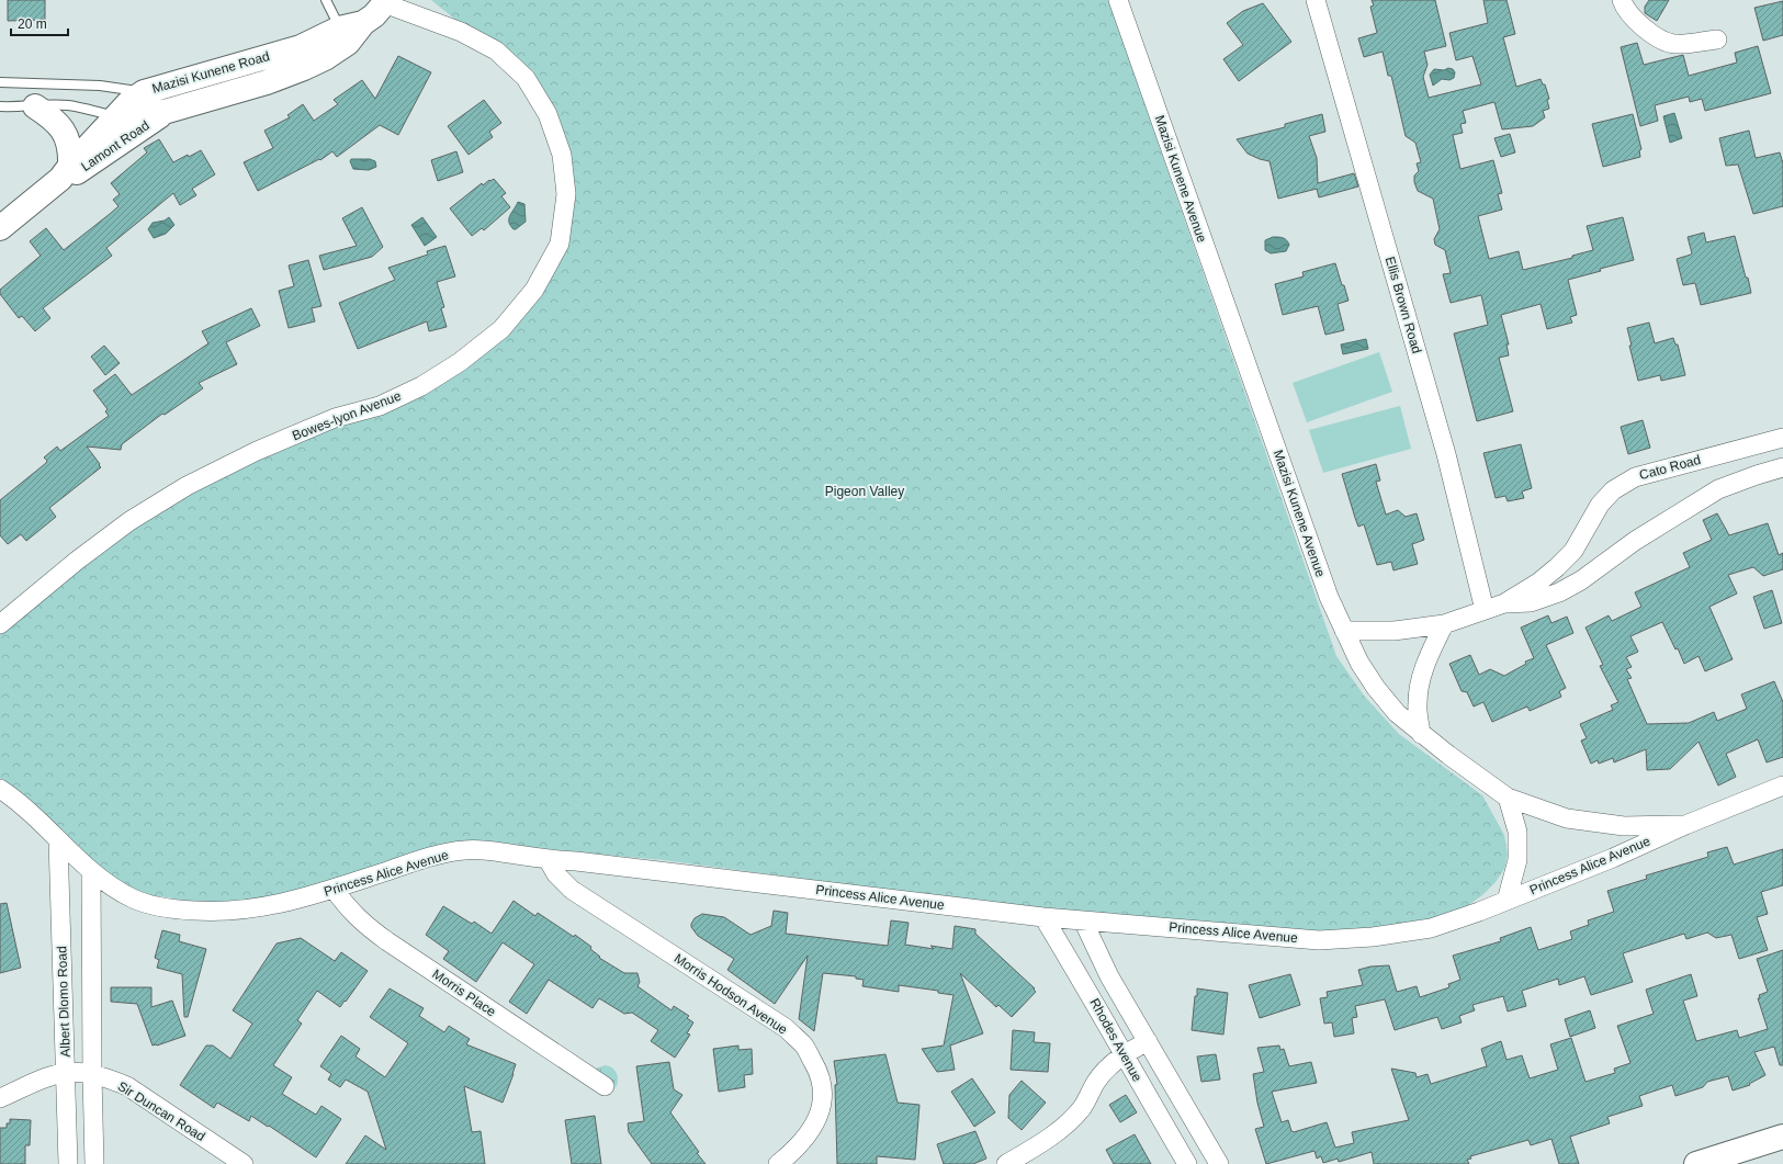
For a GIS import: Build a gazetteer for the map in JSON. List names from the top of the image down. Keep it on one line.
{"streets":{"street":["Mazisi Kunene Road","Lamont Road","Mazisi Kunene Avenue","Ellis Brown Road","Bowes-lyon Avenue","Cato Road","Princess Alice Avenue","Morris Place","Morris Hodson Avenue","Albert Dlomo Road","Rhodes Avenue","Sir Duncan Road"]},"crossings":[["Mazisi Kunene Road","Lamont Road"],["Mazisi Kunene Road","Bowes-lyon Avenue"],["Mazisi Kunene Avenue","Cato Road"],["Mazisi Kunene Avenue","Princess Alice Avenue"],["Ellis Brown Road","Cato Road"],["Princess Alice Avenue","Morris Place"],["Princess Alice Avenue","Morris Hodson Avenue"],["Princess Alice Avenue","Albert Dlomo Road"],["Princess Alice Avenue","Rhodes Avenue"],["Albert Dlomo Road","Sir Duncan Road"]],"parks":["Pigeon Valley"],"scale_bar":"20 m"}
